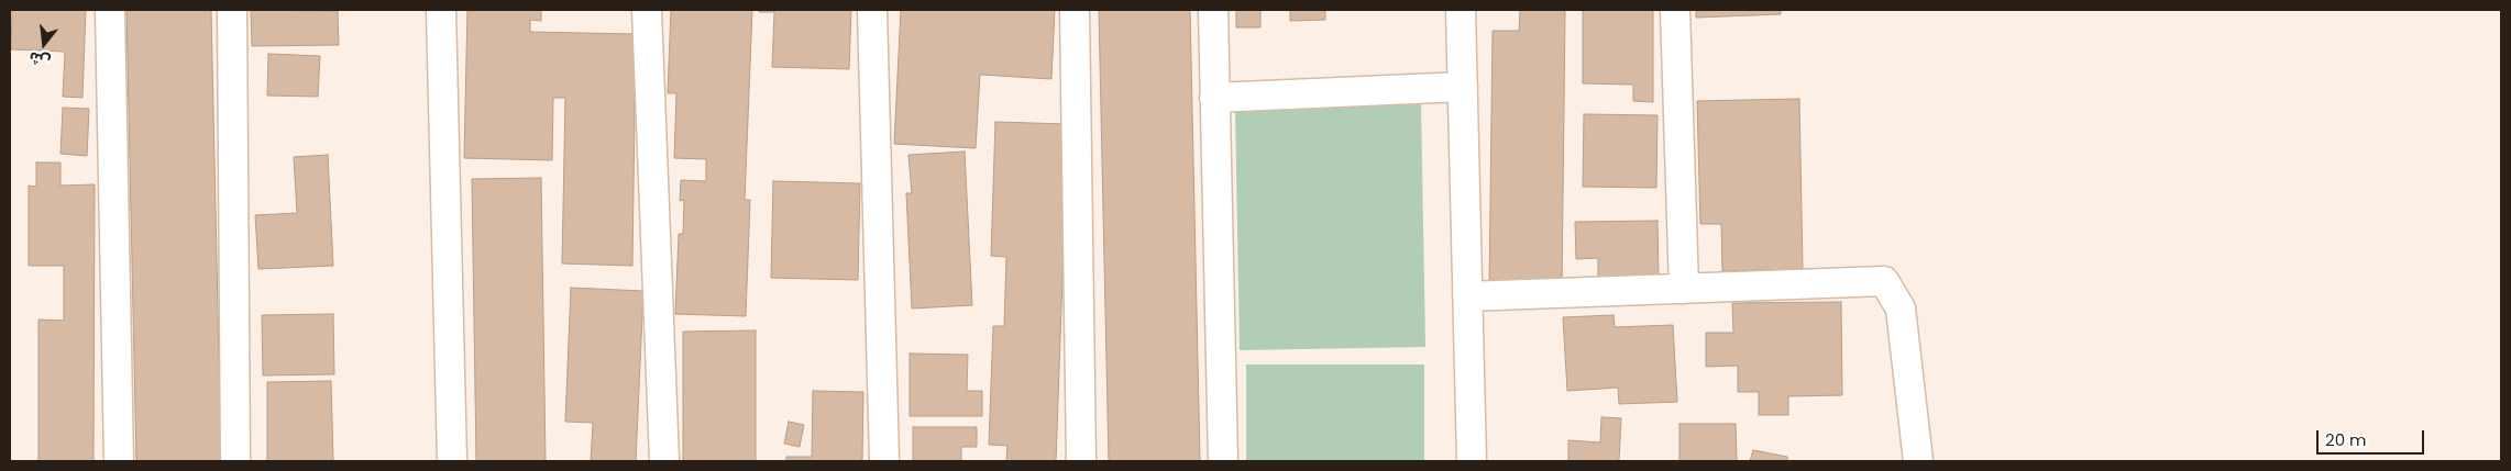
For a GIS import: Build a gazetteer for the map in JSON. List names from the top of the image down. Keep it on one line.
{"scale_bar":"20 m","north":"bottom"}
